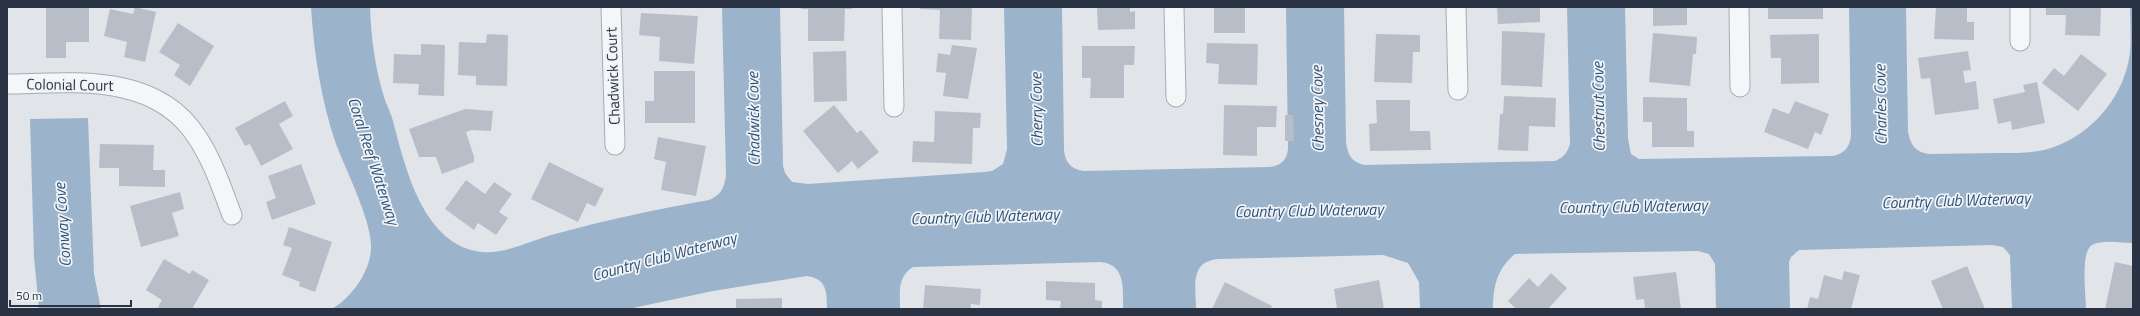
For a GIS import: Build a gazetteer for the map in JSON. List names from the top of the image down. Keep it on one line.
{"streets":{"street":["Chadwick Court","Colonial Court"]},"water":["Charles Cove","Chestnut Cove","Chesney Cove","Cherry Cove","Chadwick Cove","Coral Reef Waterway","Country Club Waterway","Conway Cove"],"scale_bar":"50 m"}
